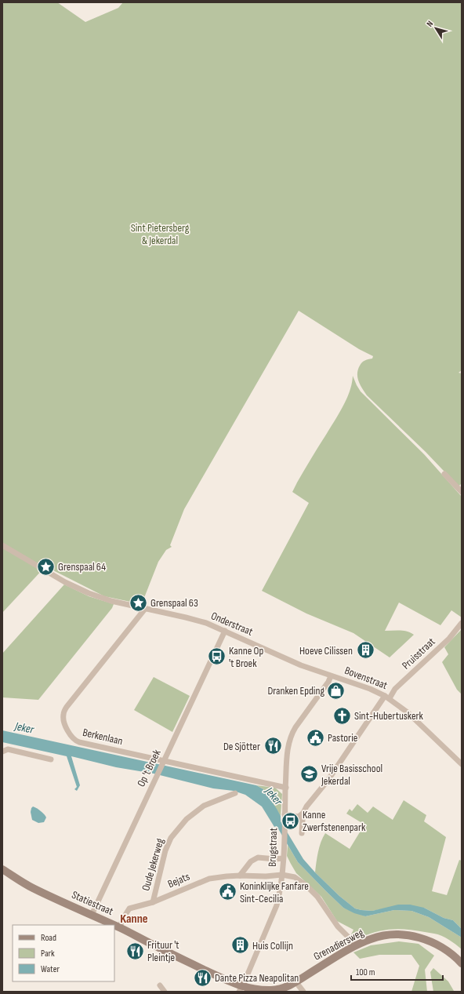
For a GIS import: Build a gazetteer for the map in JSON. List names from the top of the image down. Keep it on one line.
{"streets":{"main road":["Statiestraat","Grenadiersweg"],"street":["Onderstraat","Pruisstraat","Bovenstraat","Berkenlaan","Op 't Broek","Brugstraat","Oude Jekerweg","Bejats"]},"crossings":[["Onderstraat","Bovenstraat"],["Onderstraat","Berkenlaan"],["Onderstraat","Op 't Broek"],["Onderstraat","Brugstraat"],["Pruisstraat","Bovenstraat"],["Bovenstraat","Brugstraat"],["Berkenlaan","Op 't Broek"],["Berkenlaan","Brugstraat"],["Op 't Broek","Statiestraat"],["Brugstraat","Bejats"],["Brugstraat","Statiestraat"],["Brugstraat","Grenadiersweg"],["Oude Jekerweg","Bejats"],["Bejats","Statiestraat"],["Statiestraat","Grenadiersweg"]],"districts":["Kanne"],"water":["Jeker"],"parks":["Sint Pietersberg & Jekerdal"],"places":{"place":["Grenspaal 64","Grenspaal 63"],"building":["Hoeve Cilissen","Huis Collijn"],"bus stop":["Kanne Op 't Broek","Kanne Zwerfstenenpark"],"shop":["Dranken Epding"],"church":["Sint-Hubertuskerk"],"public building":["Pastorie","Koninklijke Fanfare Sint-Cecilia"],"restaurant":["De Sjötter","Frituur 't Pleintje","Dante Pizza Neapolitan"],"school or university":["Vrije Basisschool Jekerdal"]},"legend":["Road","Park","Water"],"scale_bar":"100 m","north":"top left"}
